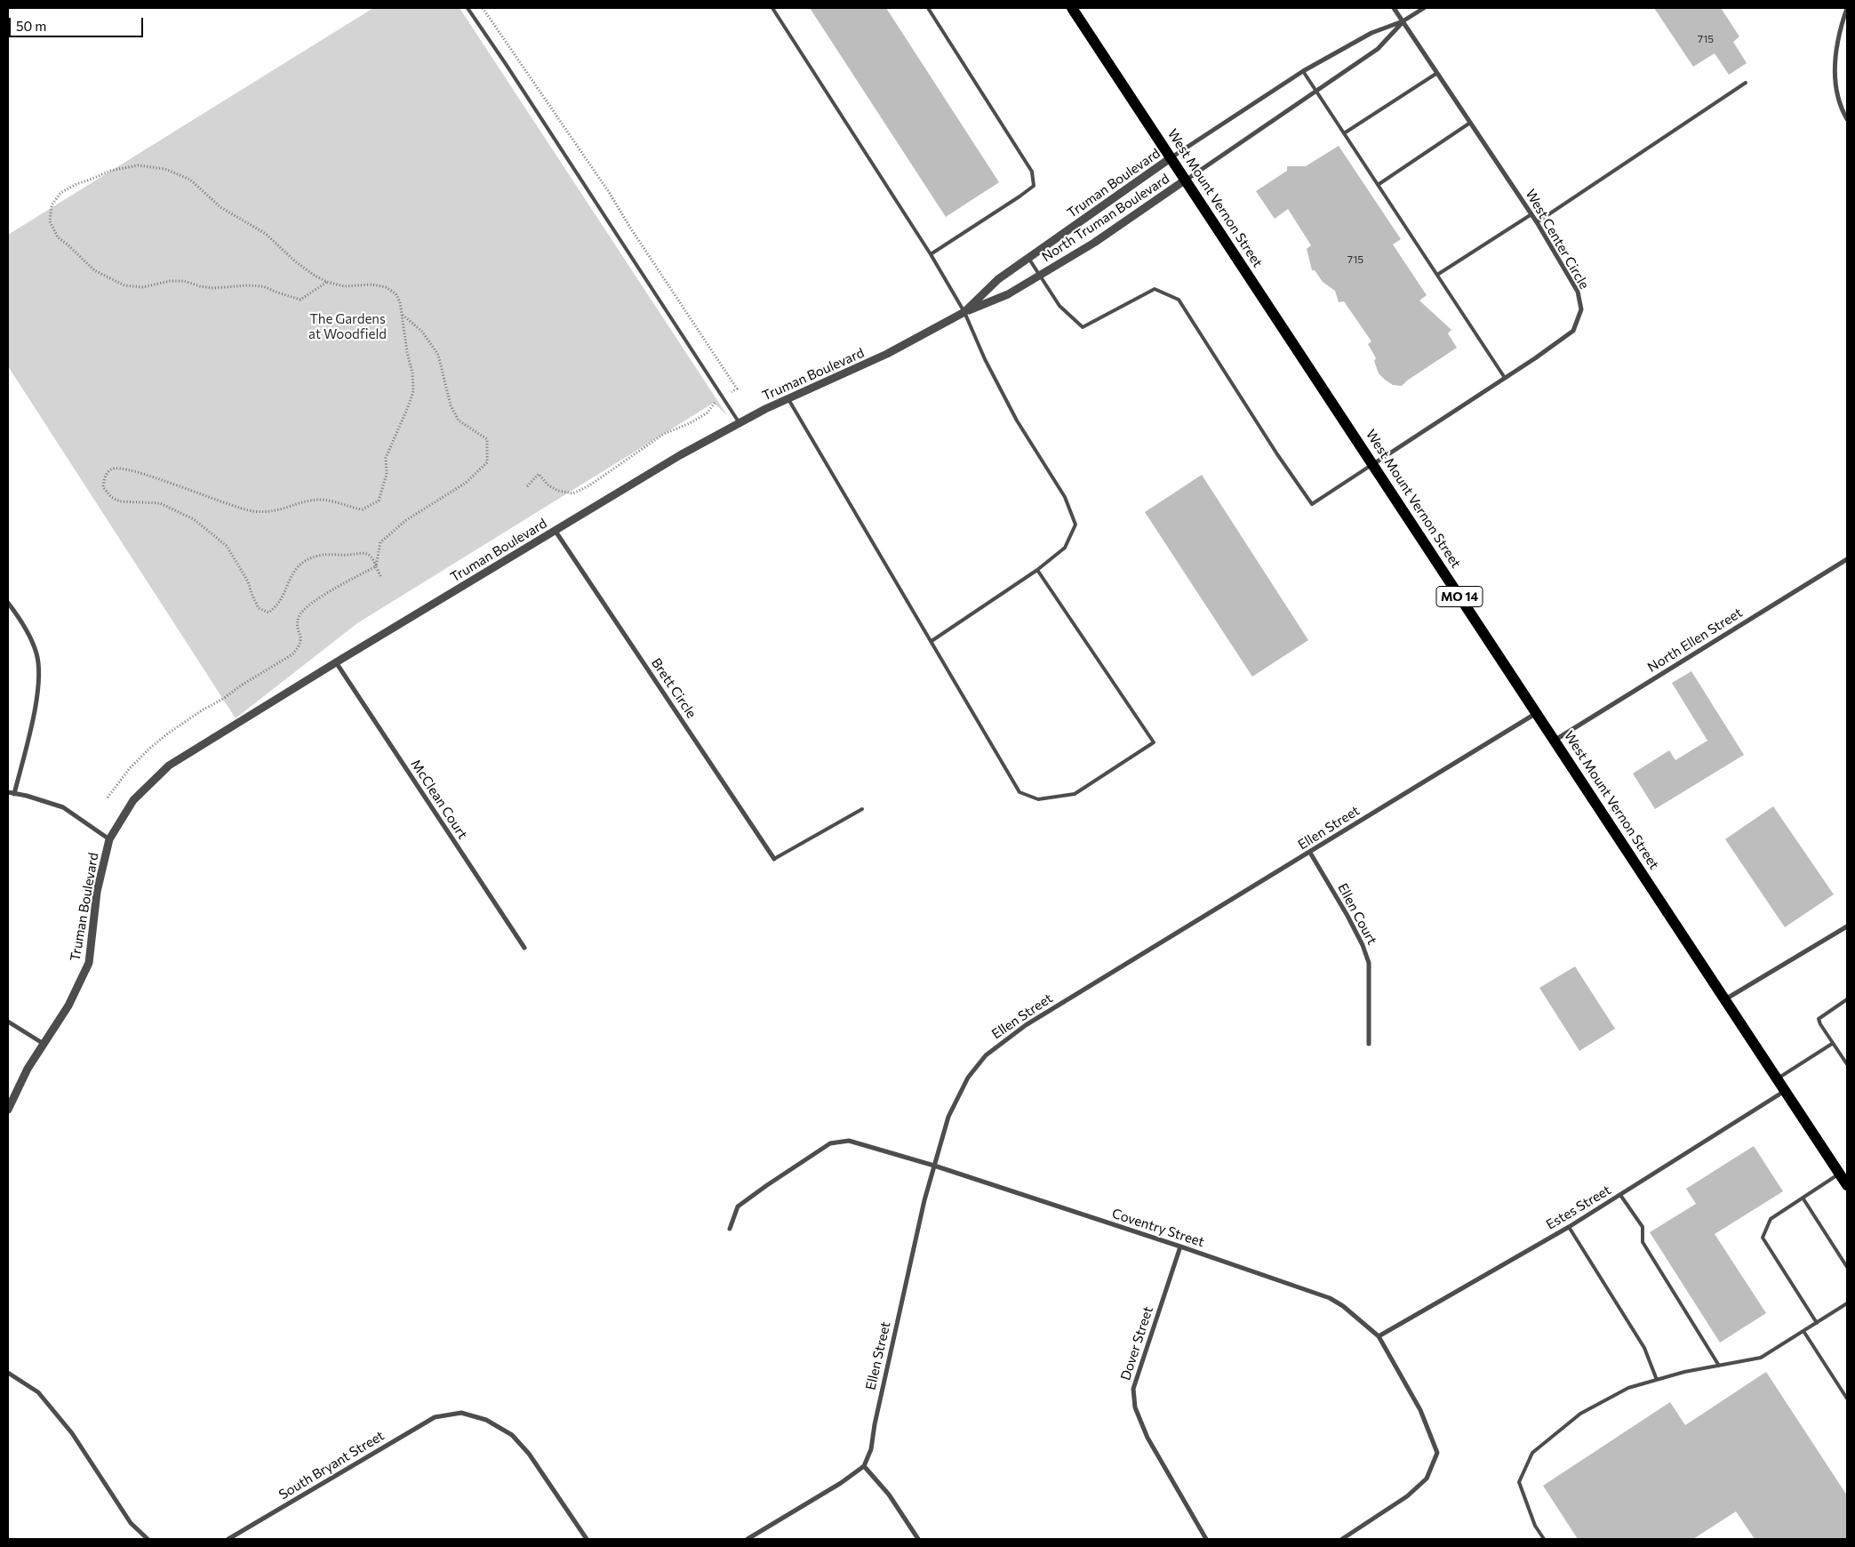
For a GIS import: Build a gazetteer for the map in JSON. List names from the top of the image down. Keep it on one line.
{"streets":{"main road":["West Mount Vernon Street","MO 14"],"street":["Truman Boulevard","North Truman Boulevard","West Center Circle","North Ellen Street","Brett Circle","McClean Court","Ellen Street","Ellen Court","Estes Street","Coventry Street","Dover Street","South Bryant Street"]},"crossings":[["Truman Boulevard","West Mount Vernon Street"],["Truman Boulevard","North Truman Boulevard"],["Truman Boulevard","Brett Circle"],["Truman Boulevard","McClean Court"],["West Mount Vernon Street","North Truman Boulevard"],["West Mount Vernon Street","West Center Circle"],["West Mount Vernon Street","North Ellen Street"],["West Mount Vernon Street","Ellen Street"],["West Mount Vernon Street","Estes Street"],["North Truman Boulevard","West Center Circle"],["Ellen Street","Ellen Court"],["Ellen Street","Coventry Street"],["Estes Street","Coventry Street"],["Coventry Street","Dover Street"]],"parks":["The Gardens at Woodfield"],"house_numbers":["715","715"],"scale_bar":"50 m"}
